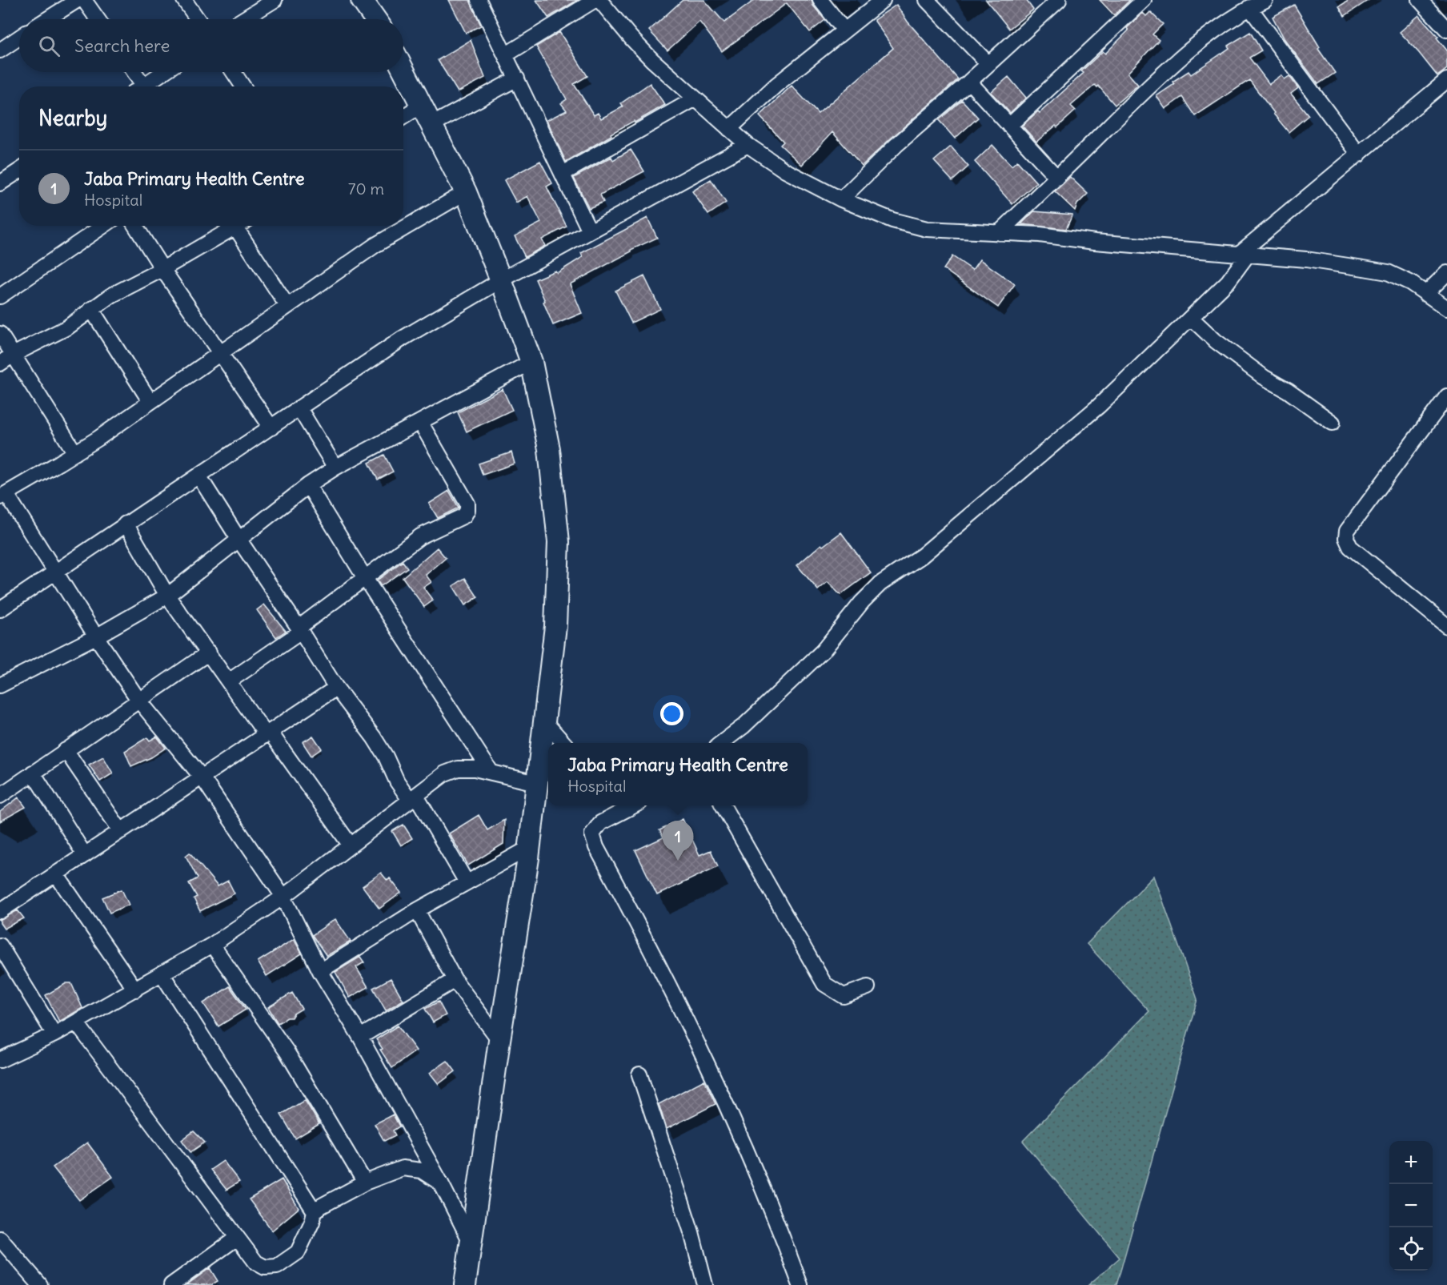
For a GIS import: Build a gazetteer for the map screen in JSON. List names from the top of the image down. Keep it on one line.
{"page":{"search":"Search here","heading":"Nearby","list":[{"mark":"1","name":"Jaba Primary Health Centre","note":"Hospital","value":"70 m"}],"popup":["Jaba Primary Health Centre","Hospital"],"pins":"1","map_buttons":["+","−"]}}
